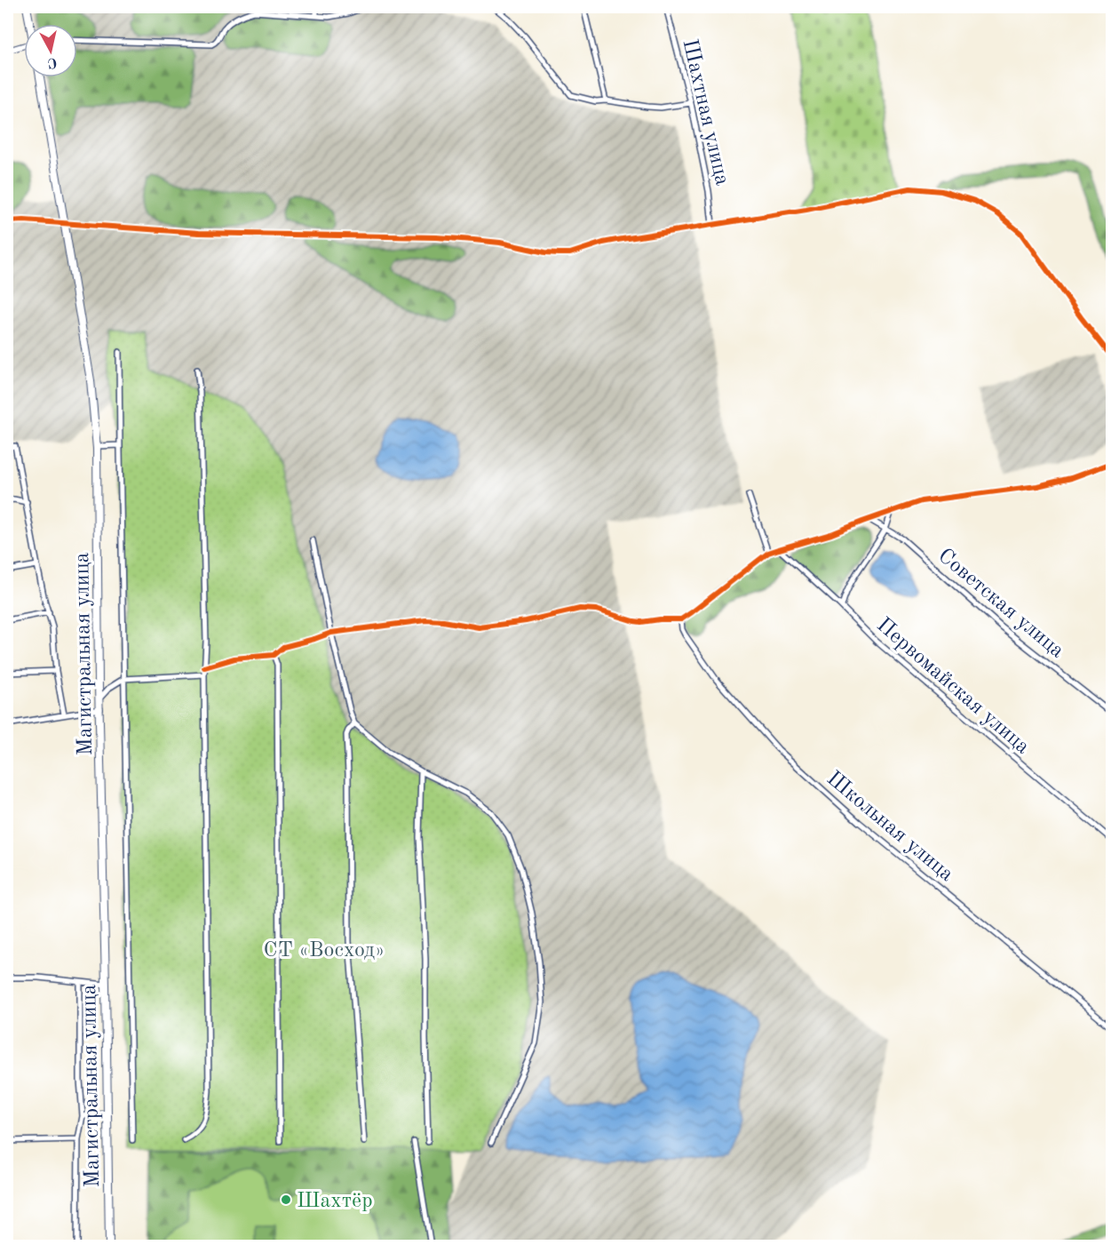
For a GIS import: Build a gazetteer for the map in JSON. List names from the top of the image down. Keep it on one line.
{"streets":{"main road":["Магистральная улица"],"street":["Шахтная улица","Советская улица","Первомайская улица","Школьная улица"]},"parks":["СТ «Восход»"],"places":["Шахтёр"],"north":"bottom"}
